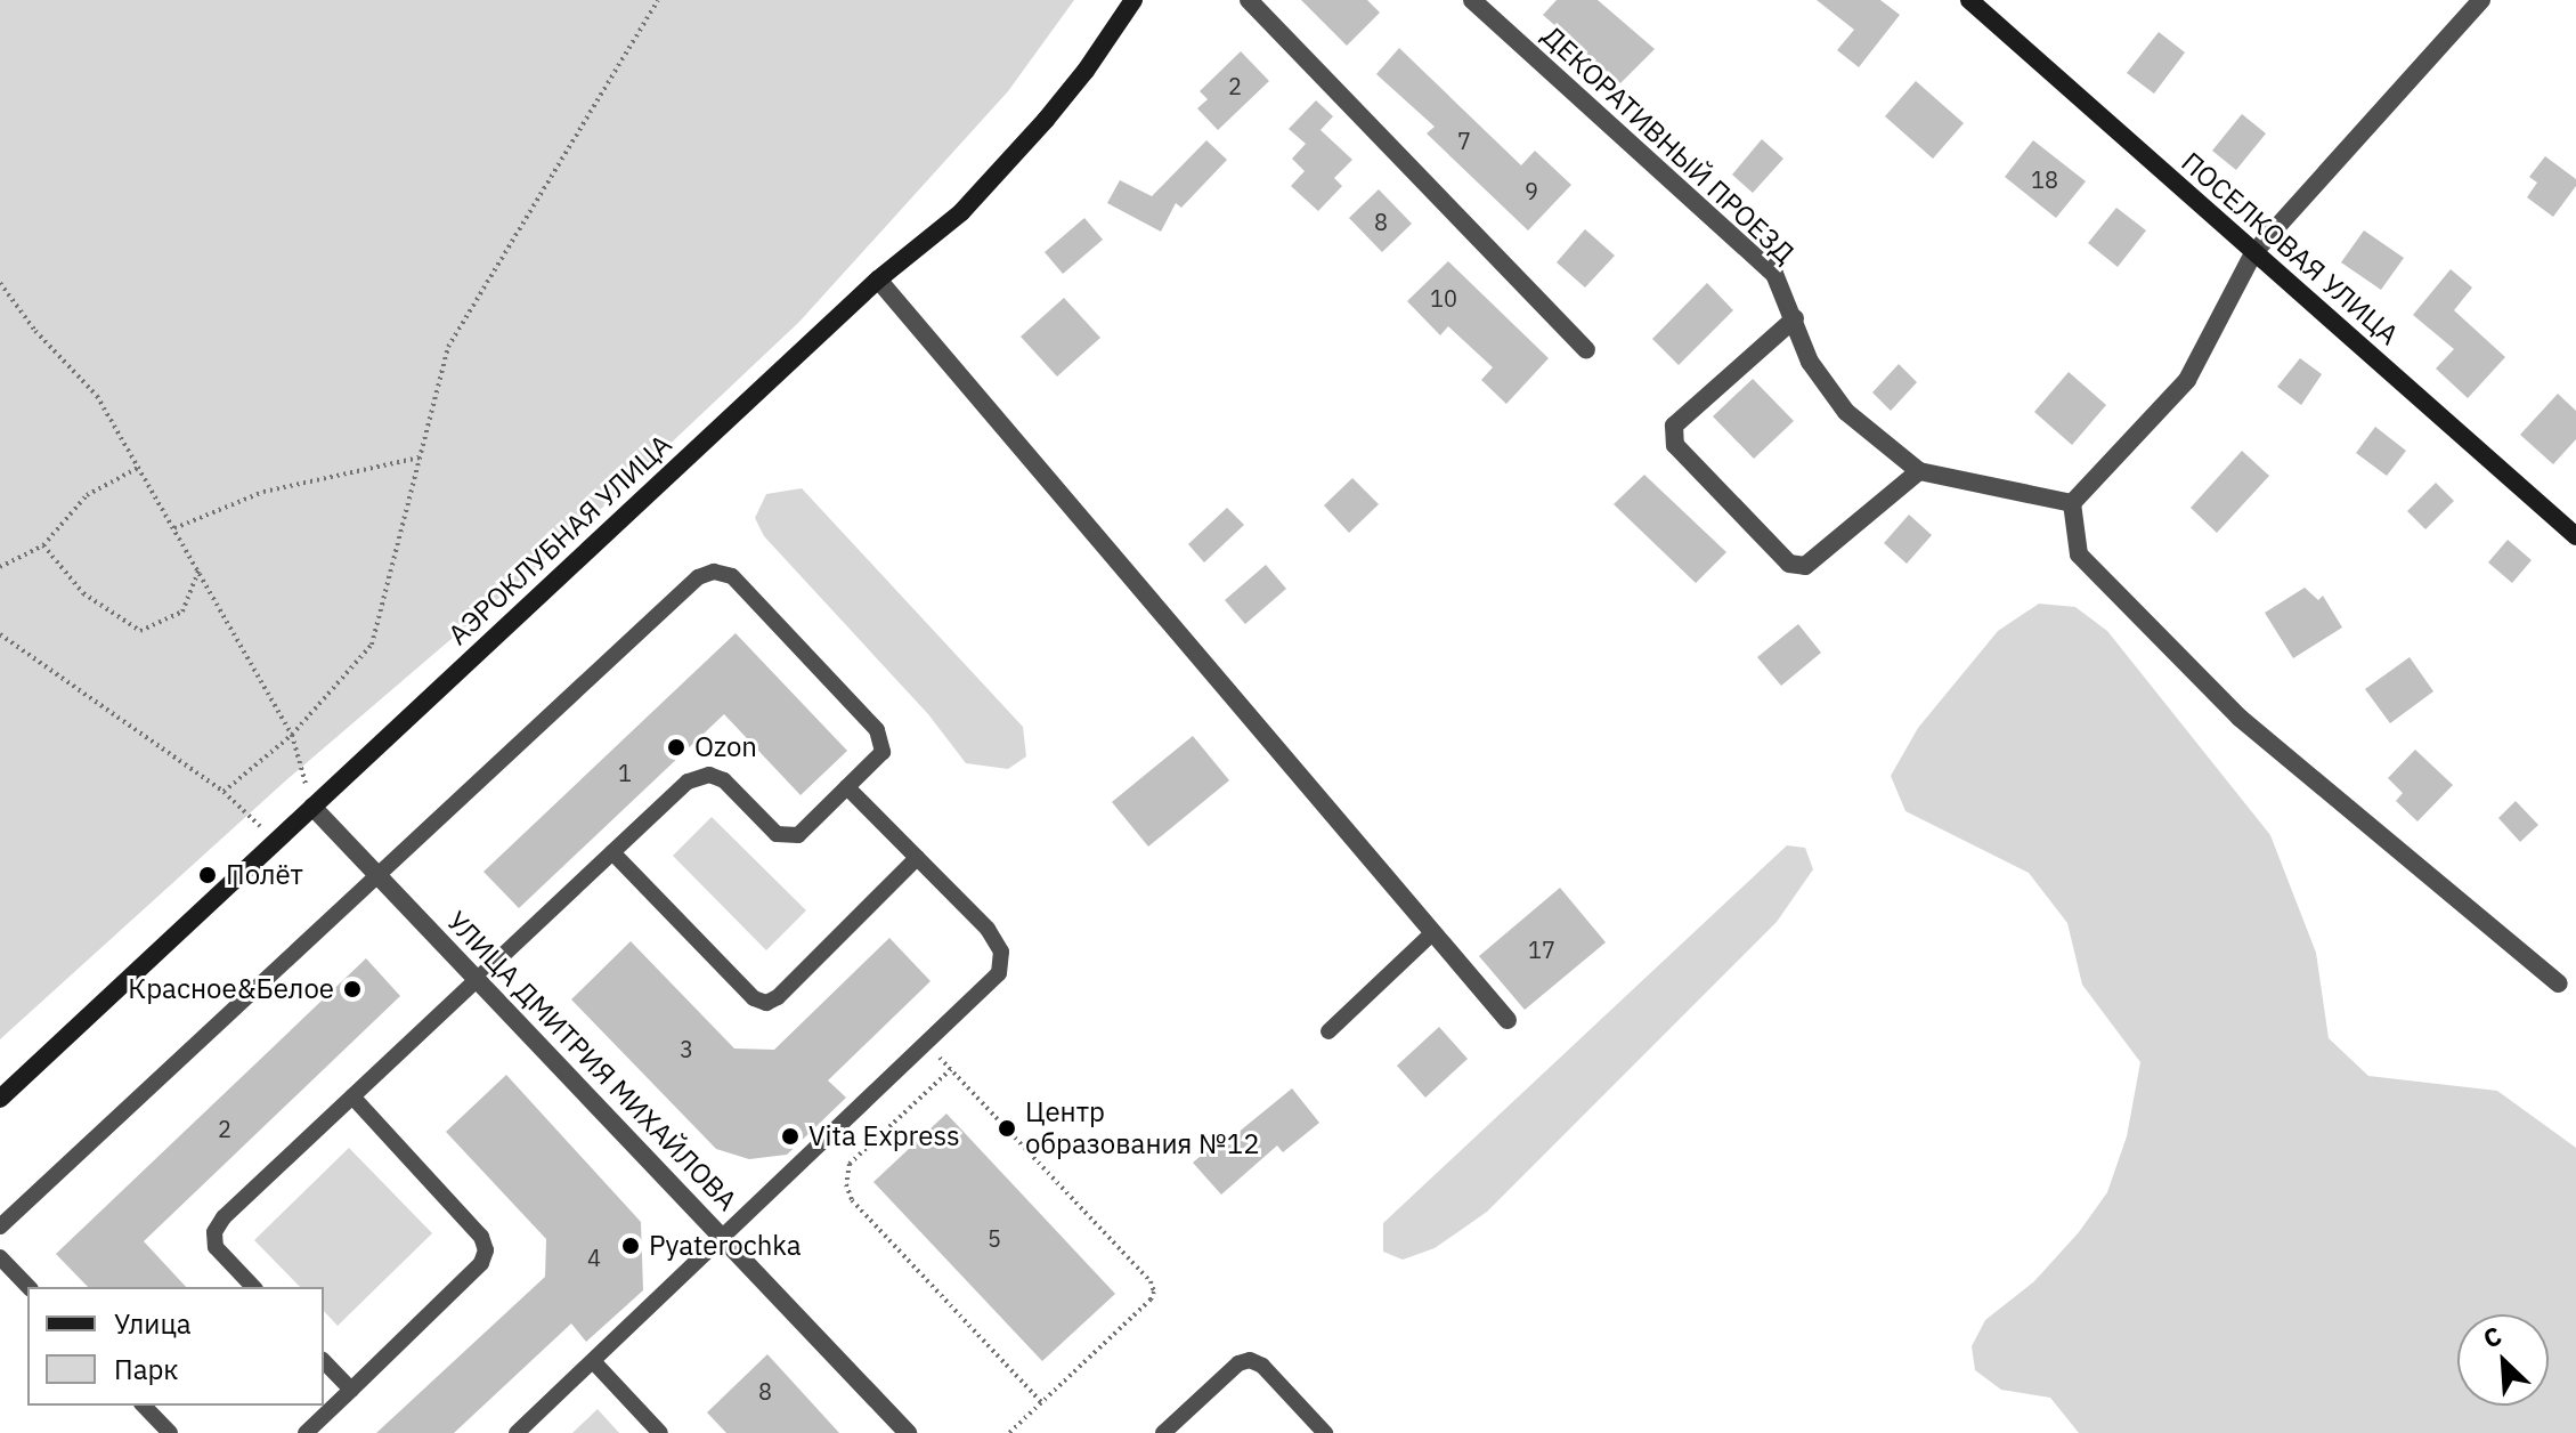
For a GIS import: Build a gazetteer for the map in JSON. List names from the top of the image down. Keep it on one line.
{"streets":{"street":["ДЕКОРАТИВНЫЙ ПРОЕЗД","ПОСЕЛКОВАЯ УЛИЦА","АЭРОКЛУБНАЯ УЛИЦА","УЛИЦА ДМИТРИЯ МИХАЙЛОВА"]},"crossings":[["АЭРОКЛУБНАЯ УЛИЦА","УЛИЦА ДМИТРИЯ МИХАЙЛОВА"]],"places":["Ozon","Полёт","Красное&Белое","Центр образования №12","Vita Express","Pyaterochka"],"house_numbers":["2","7","18","9","8","10","1","17","3","2","5","4","8"],"legend":["Улица","Парк"],"north":"top left"}
